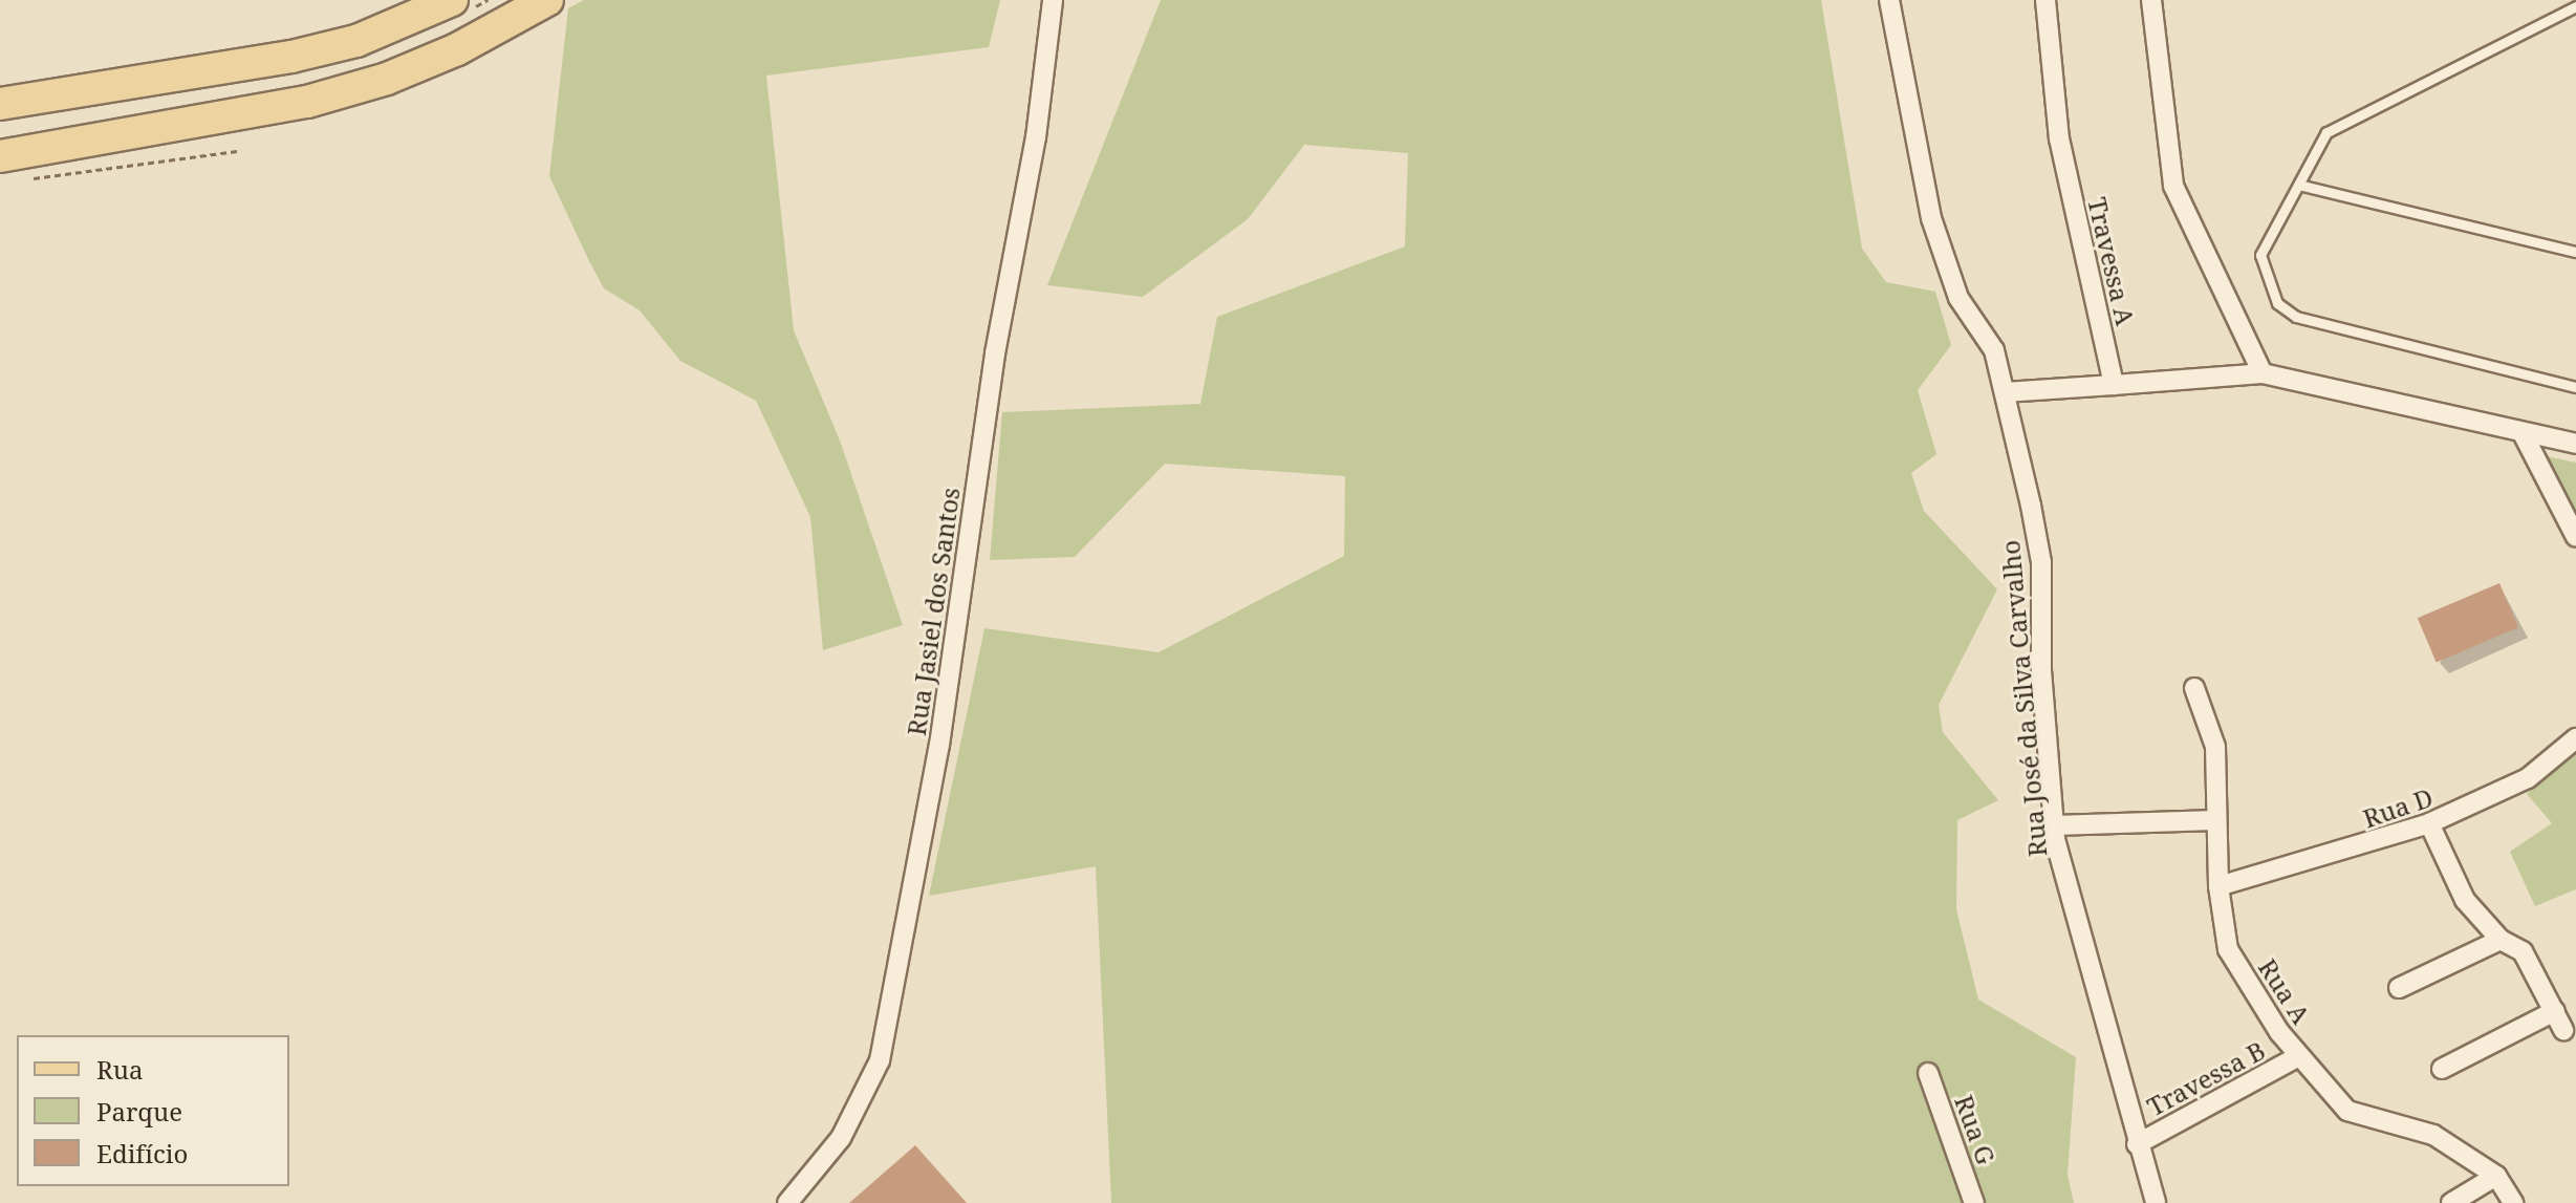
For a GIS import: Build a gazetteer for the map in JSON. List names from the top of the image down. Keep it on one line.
{"streets":{"street":["Travessa A","Rua Jasiel dos Santos","Rua José da Silva Carvalho","Rua D","Rua A","Travessa B","Rua G"]},"crossings":[["Rua José da Silva Carvalho","Travessa B"],["Rua D","Rua A"],["Rua A","Travessa B"]],"legend":["Rua","Parque","Edifício"]}
